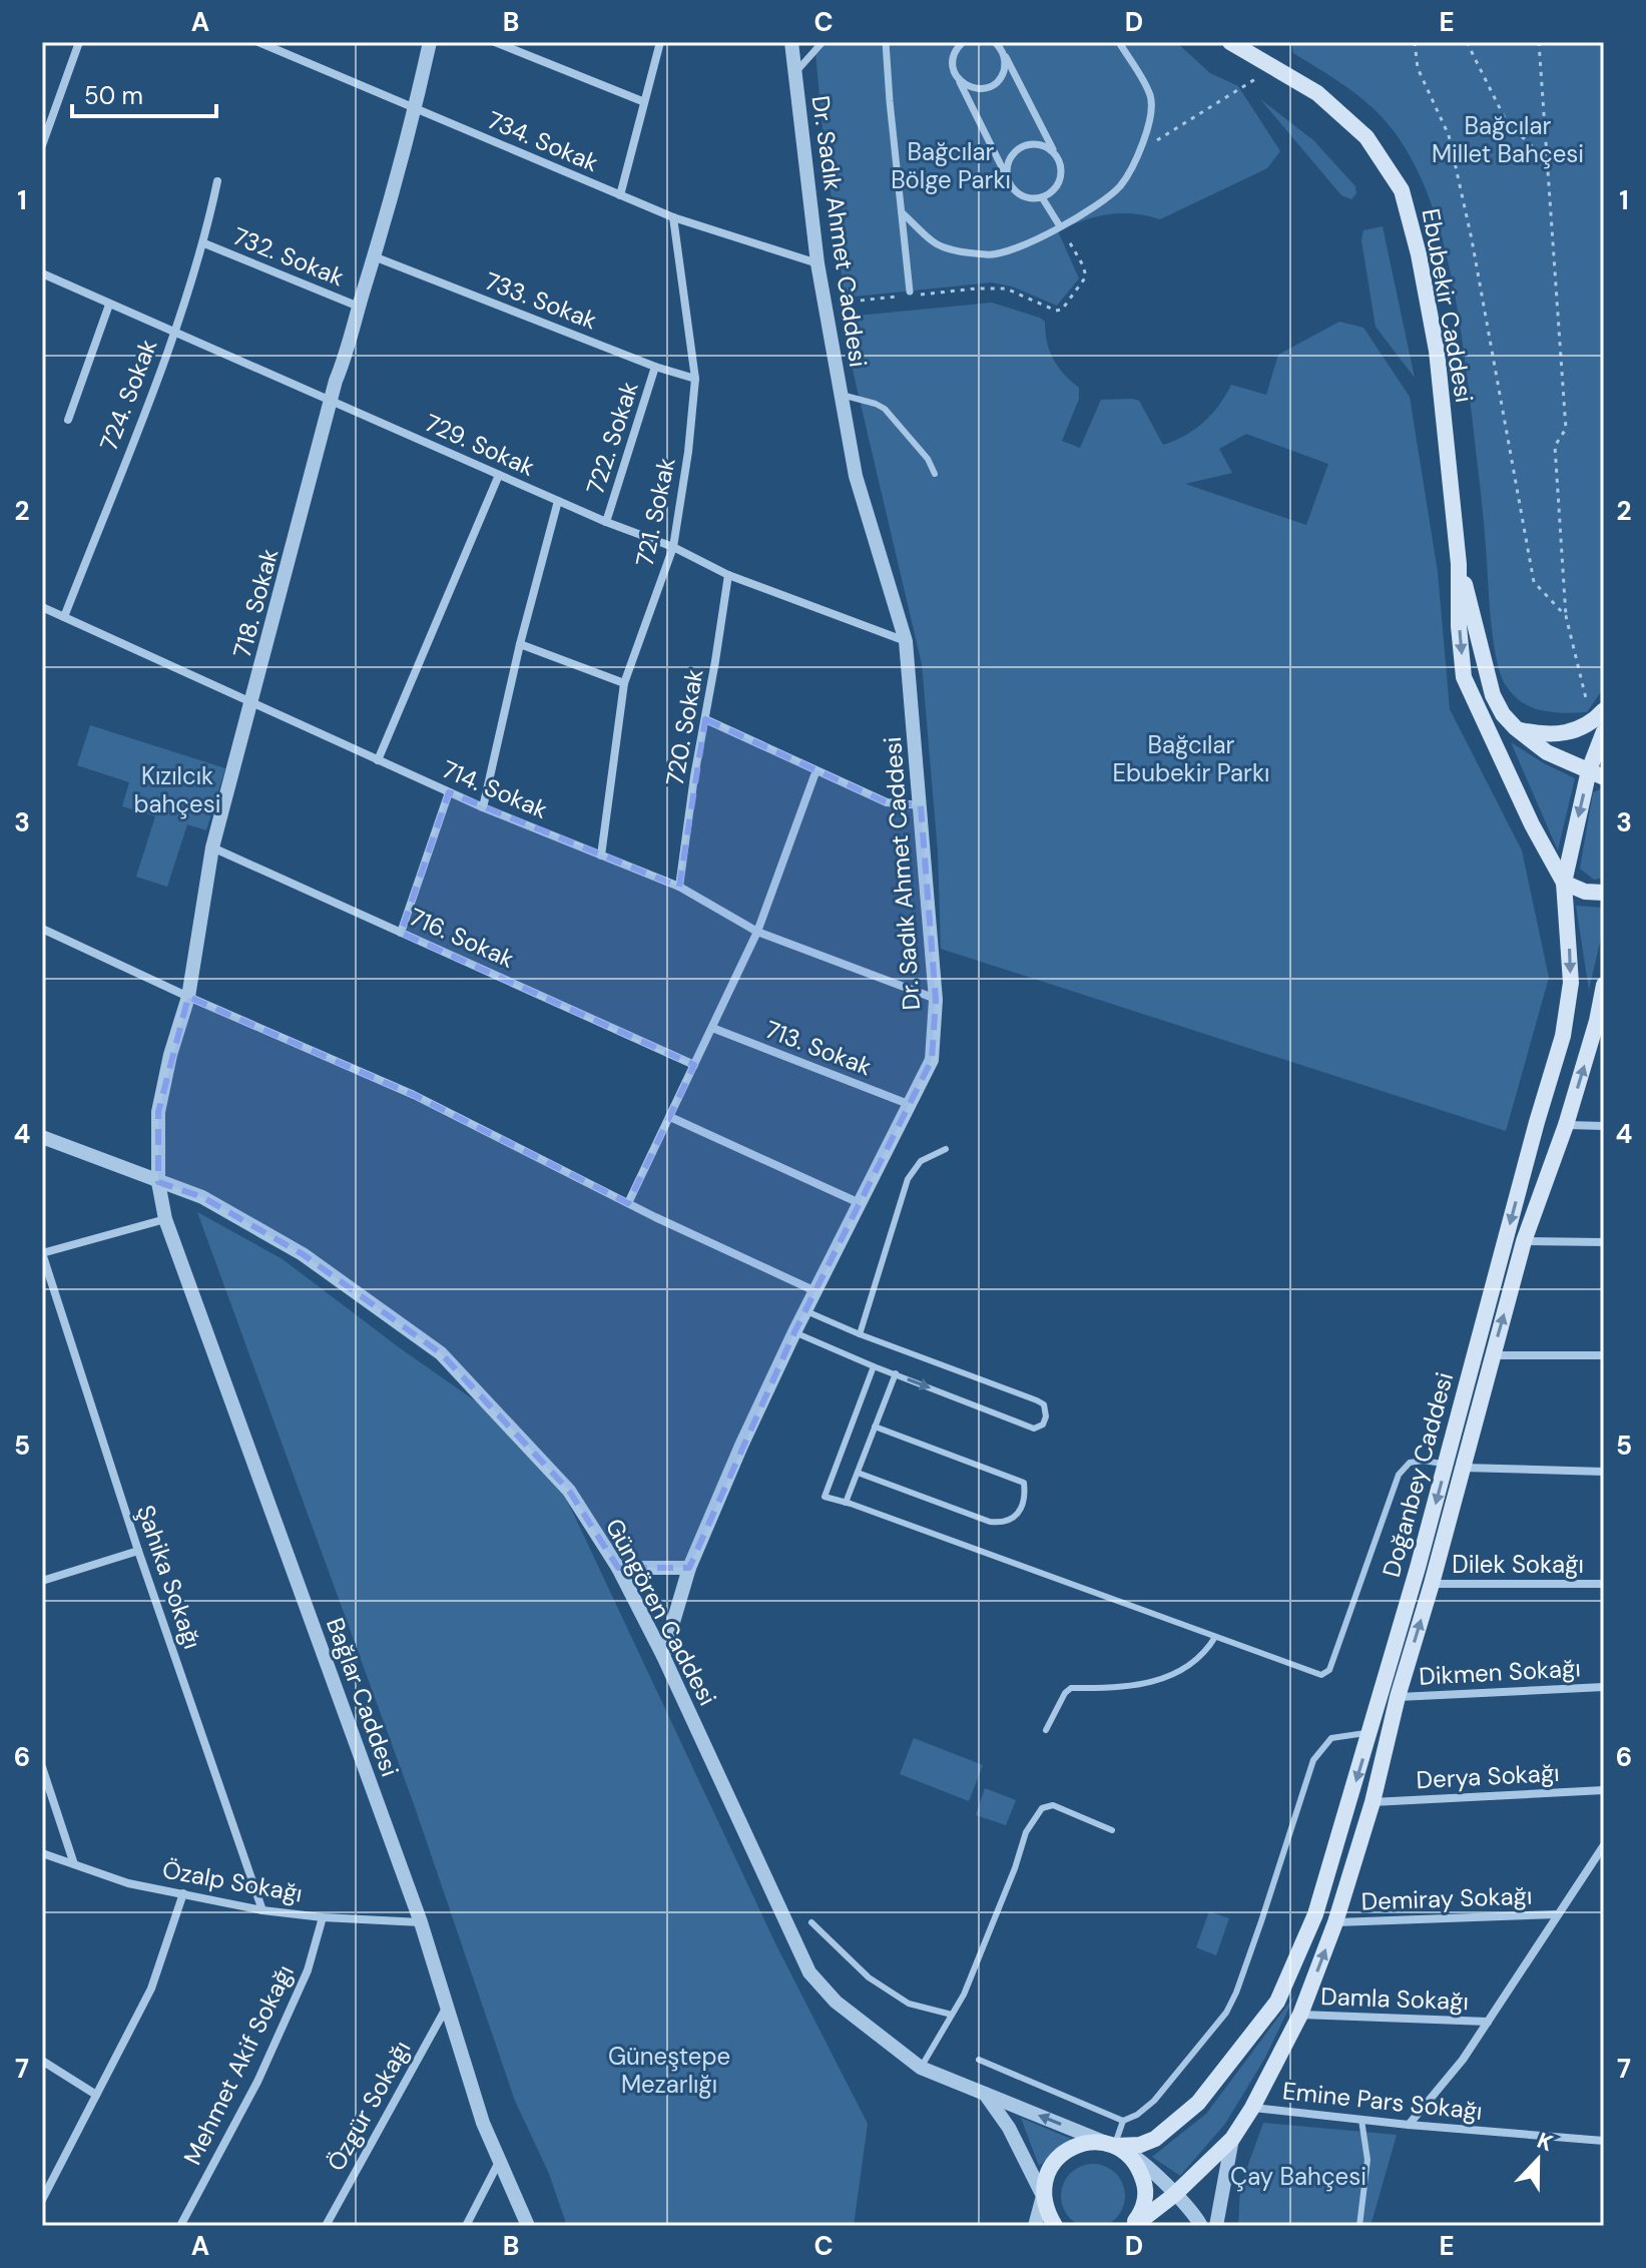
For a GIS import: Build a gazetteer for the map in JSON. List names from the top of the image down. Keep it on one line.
{"streets":{"main road":["Ebubekir Caddesi","Doğanbey Caddesi"],"street":["734. Sokak","Dr. Sadık Ahmet Caddesi","732. Sokak","733. Sokak","724. Sokak","722. Sokak","729. Sokak","721. Sokak","718. Sokak","720. Sokak","714. Sokak","716. Sokak","713. Sokak","Dilek Sokağı","Şahika Sokağı","Güngören Caddesi","Dikmen Sokağı","Bağlar Caddesi","Derya Sokağı","Özalp Sokağı","Demiray Sokağı","Damla Sokağı","Mehmet Akif Sokağı","Emine Pars Sokağı","Özgür Sokağı"]},"crossings":[["734. Sokak","Dr. Sadık Ahmet Caddesi"],["734. Sokak","721. Sokak"],["734. Sokak","718. Sokak"],["Dr. Sadık Ahmet Caddesi","729. Sokak"],["Dr. Sadık Ahmet Caddesi","714. Sokak"],["Dr. Sadık Ahmet Caddesi","713. Sokak"],["Dr. Sadık Ahmet Caddesi","Güngören Caddesi"],["732. Sokak","724. Sokak"],["732. Sokak","718. Sokak"],["733. Sokak","722. Sokak"],["733. Sokak","721. Sokak"],["733. Sokak","718. Sokak"],["724. Sokak","729. Sokak"],["724. Sokak","714. Sokak"],["722. Sokak","729. Sokak"],["722. Sokak","714. Sokak"],["729. Sokak","721. Sokak"],["729. Sokak","718. Sokak"],["729. Sokak","720. Sokak"],["721. Sokak","714. Sokak"],["718. Sokak","714. Sokak"],["718. Sokak","716. Sokak"],["718. Sokak","Güngören Caddesi"],["718. Sokak","Bağlar Caddesi"],["720. Sokak","714. Sokak"],["Doğanbey Caddesi","Dilek Sokağı"],["Doğanbey Caddesi","Güngören Caddesi"],["Doğanbey Caddesi","Dikmen Sokağı"],["Doğanbey Caddesi","Derya Sokağı"],["Doğanbey Caddesi","Demiray Sokağı"],["Doğanbey Caddesi","Damla Sokağı"],["Doğanbey Caddesi","Emine Pars Sokağı"],["Şahika Sokağı","Özalp Sokağı"],["Güngören Caddesi","Bağlar Caddesi"],["Bağlar Caddesi","Özalp Sokağı"],["Bağlar Caddesi","Özgür Sokağı"],["Özalp Sokağı","Mehmet Akif Sokağı"]],"parks":["Bağcılar Millet Bahçesi","Bağcılar Bölge Parkı","Bağcılar Ebubekir Parkı","Kızılcık bahçesi","Güneştepe Mezarlığı","Çay Bahçesi"],"scale_bar":"50 m","north":"top","grid":{"columns":["A","B","C","D","E"],"rows":["1","2","3","4","5","6","7"]}}
